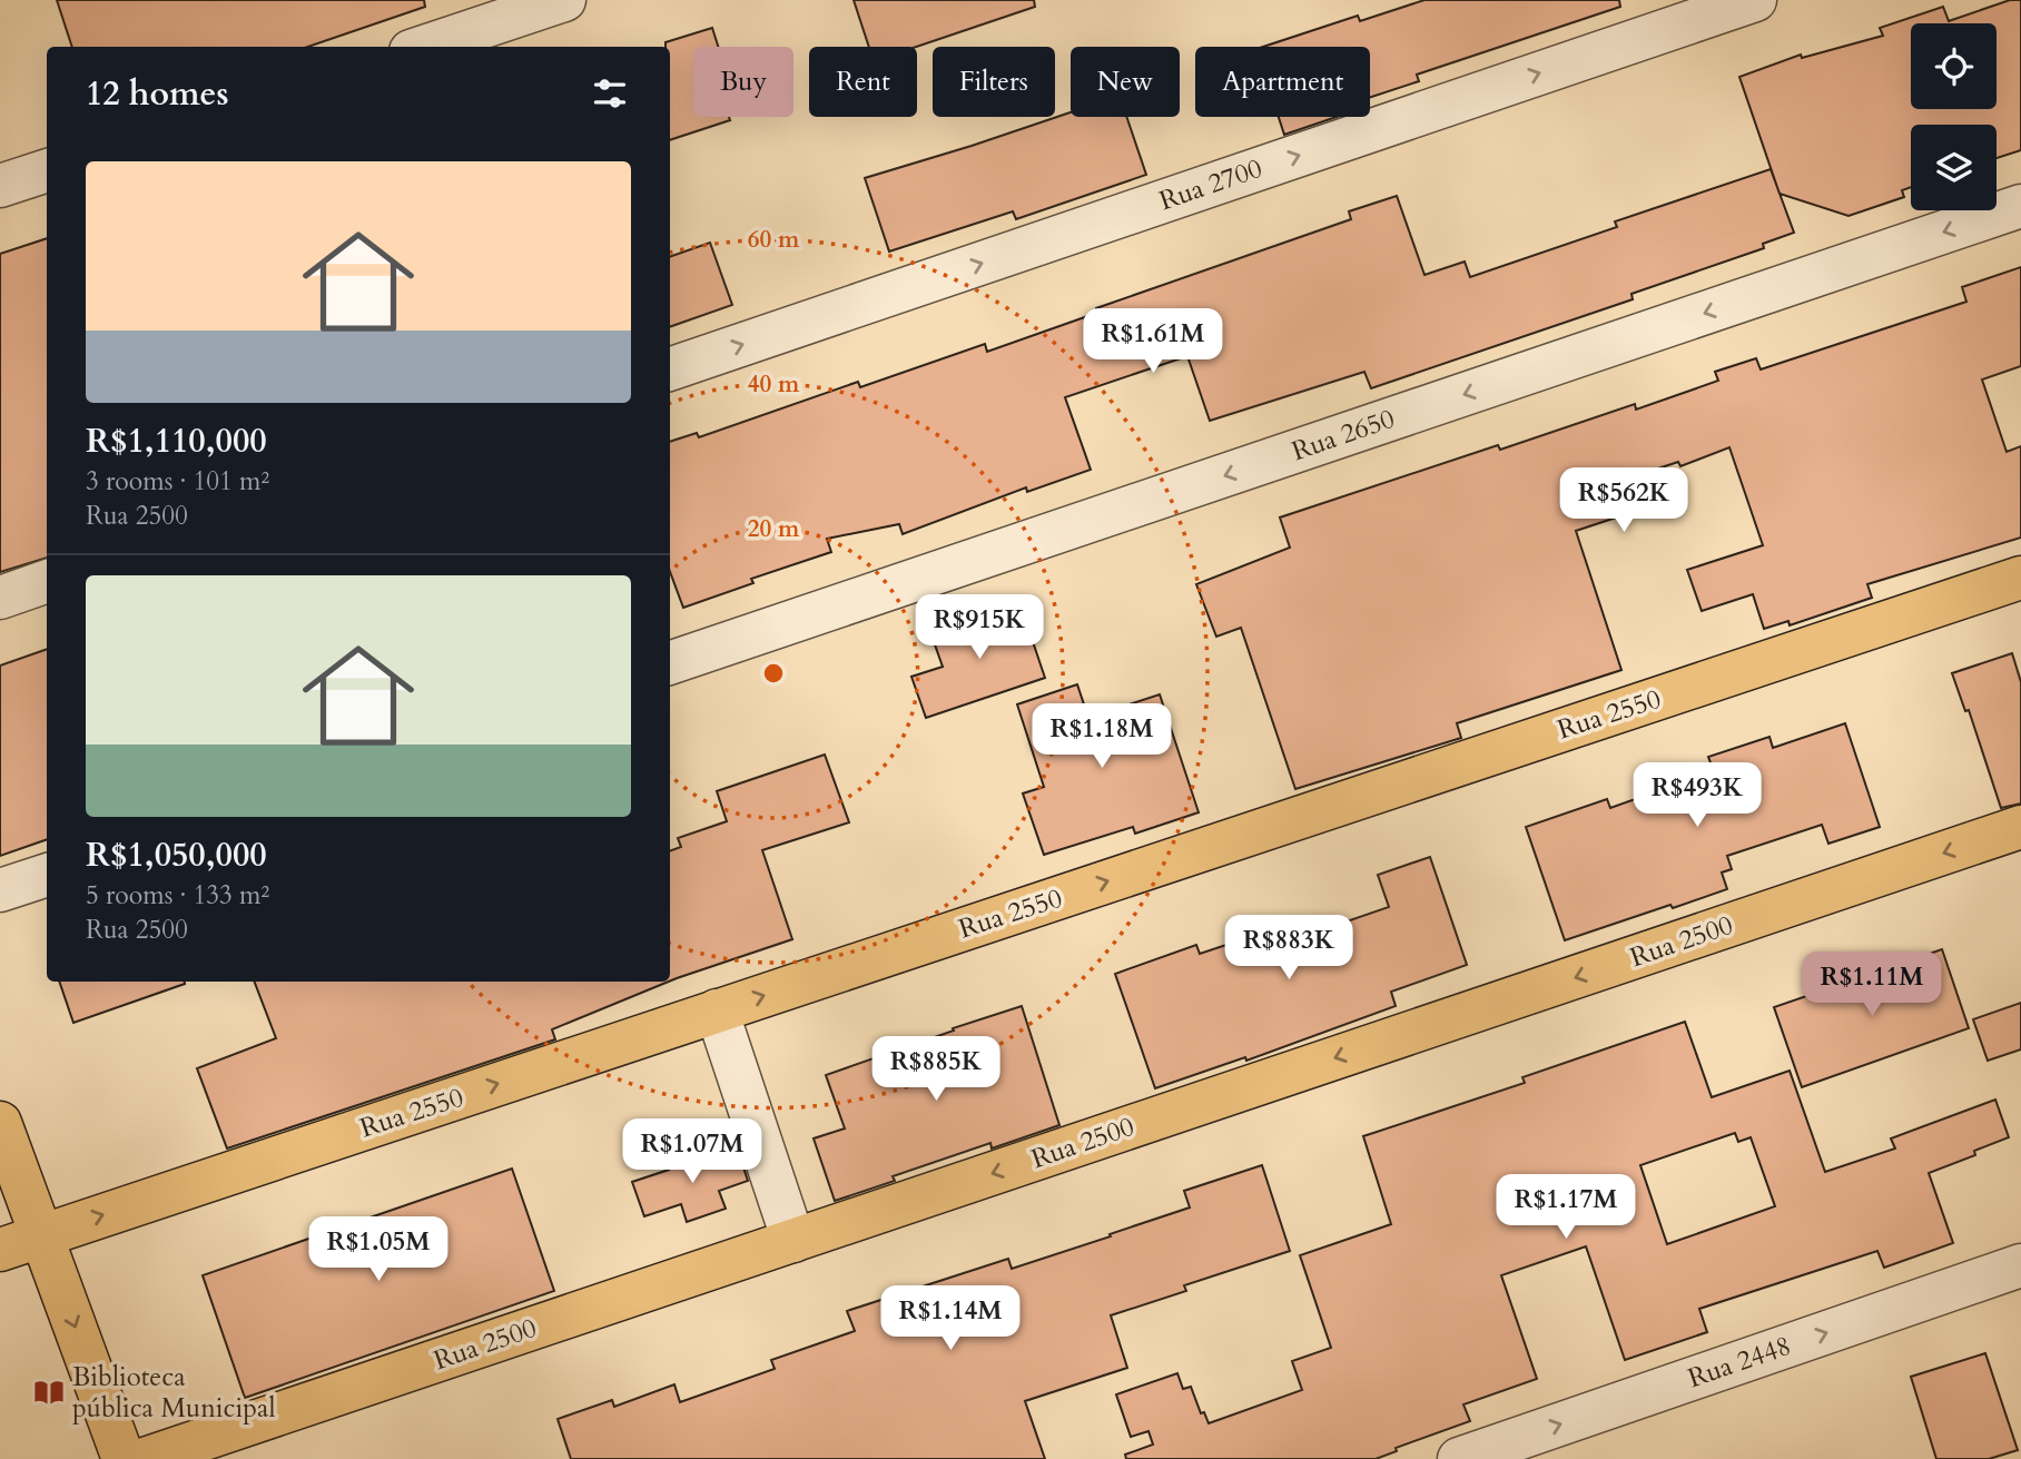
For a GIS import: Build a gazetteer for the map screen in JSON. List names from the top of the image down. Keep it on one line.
{"streets":{"main road":["Rua 2550","Rua 2500"],"street":["Rua 2700","Rua 2650","Rua 2448"]},"one_way":["Rua 2700","Rua 2650","Rua 2550","Rua 2500","Rua 2448"],"places":{"library":["Biblioteca pública Municipal"]},"page":{"chip":["Buy","Rent","Filters","New","Apartment"],"heading":"12 homes","list":[{"name":"R$1,110,000","note":"3 rooms · 101 m² · Rua 2500"},{"name":"R$1,050,000","note":"5 rooms · 133 m² · Rua 2500"}],"price":["R$1.61M","R$562K","R$915K","R$1.18M","R$493K","R$883K","R$1.11M","R$885K","R$1.07M","R$1.17M","R$1.05M","R$1.14M"]},"rings":["60 m","40 m","20 m"]}
